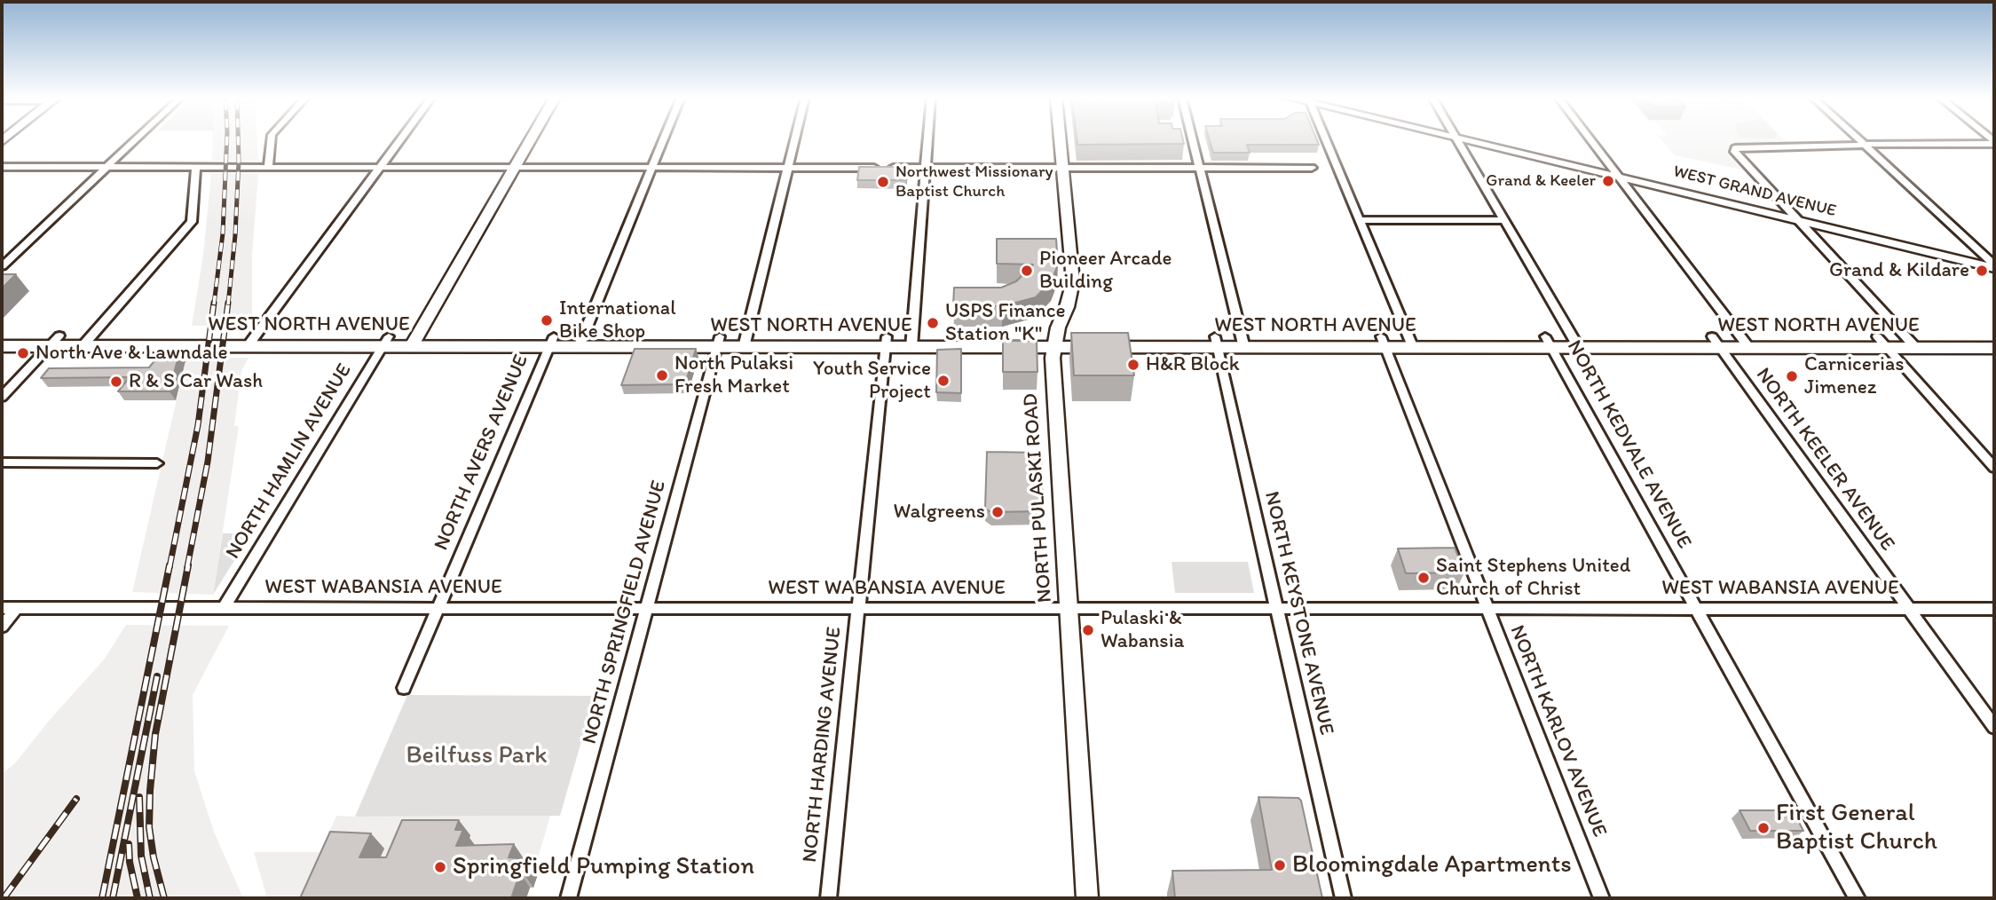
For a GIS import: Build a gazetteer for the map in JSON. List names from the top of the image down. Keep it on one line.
{"streets":{"main road":["WEST GRAND AVENUE","WEST NORTH AVENUE","NORTH PULASKI ROAD"],"street":["NORTH KEDVALE AVENUE","NORTH AVERS AVENUE","NORTH KEELER AVENUE","NORTH HAMLIN AVENUE","WEST WABANSIA AVENUE","NORTH SPRINGFIELD AVENUE","NORTH KEYSTONE AVENUE","NORTH KARLOV AVENUE","NORTH HARDING AVENUE"]},"crossings":[["WEST NORTH AVENUE","NORTH KEDVALE AVENUE"],["WEST NORTH AVENUE","NORTH AVERS AVENUE"],["WEST NORTH AVENUE","NORTH KEELER AVENUE"],["WEST NORTH AVENUE","NORTH HAMLIN AVENUE"],["WEST NORTH AVENUE","NORTH PULASKI ROAD"],["WEST NORTH AVENUE","NORTH SPRINGFIELD AVENUE"],["WEST NORTH AVENUE","NORTH KEYSTONE AVENUE"],["WEST NORTH AVENUE","NORTH KARLOV AVENUE"],["WEST NORTH AVENUE","NORTH HARDING AVENUE"],["NORTH KEDVALE AVENUE","WEST WABANSIA AVENUE"],["NORTH AVERS AVENUE","WEST WABANSIA AVENUE"],["NORTH KEELER AVENUE","WEST WABANSIA AVENUE"],["NORTH HAMLIN AVENUE","WEST WABANSIA AVENUE"],["NORTH PULASKI ROAD","WEST WABANSIA AVENUE"],["WEST WABANSIA AVENUE","NORTH SPRINGFIELD AVENUE"],["WEST WABANSIA AVENUE","NORTH KEYSTONE AVENUE"],["WEST WABANSIA AVENUE","NORTH KARLOV AVENUE"],["WEST WABANSIA AVENUE","NORTH HARDING AVENUE"]],"parks":["Beilfuss Park"],"places":["Grand & Keeler","Northwest Missionary Baptist Church","Pioneer Arcade Building","Grand & Kildare","International Bike Shop","USPS Finance Station \"K\"","North Ave & Lawndale","H&R Block","North Pulaksi Fresh Market","Carnicerias Jimenez","Youth Service Project","R & S Car Wash","Walgreens","Saint Stephens United Church of Christ","Pulaski & Wabansia","First General Baptist Church","Bloomingdale Apartments","Springfield Pumping Station"]}
